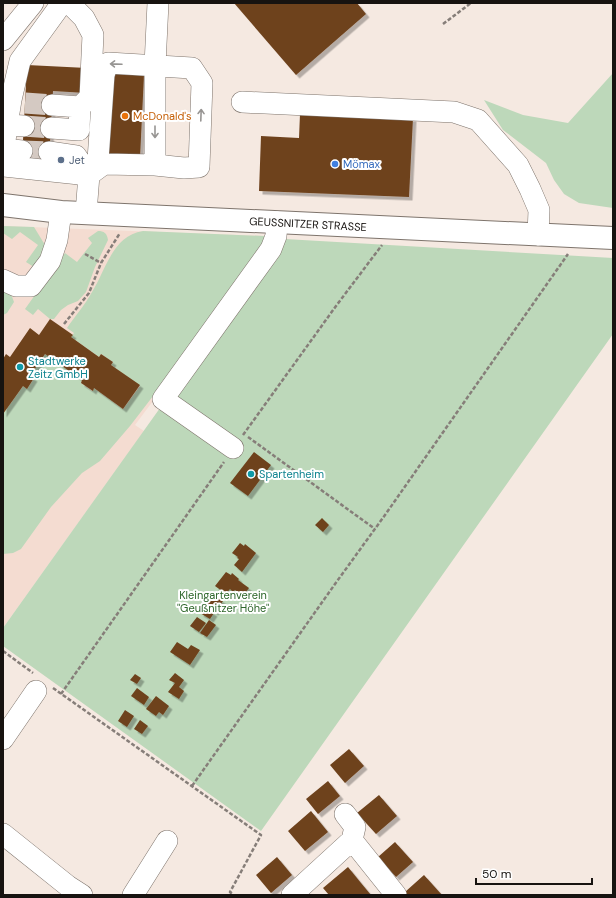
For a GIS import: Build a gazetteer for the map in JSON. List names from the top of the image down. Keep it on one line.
{"streets":{"main road":["GEUSSNITZER STRASSE"]},"parks":["Kleingartenverein \"Geußnitzer Höhe\""],"places":["McDonald's","Jet","Mömax","Stadtwerke Zeitz GmbH","Spartenheim"],"scale_bar":"50 m"}
